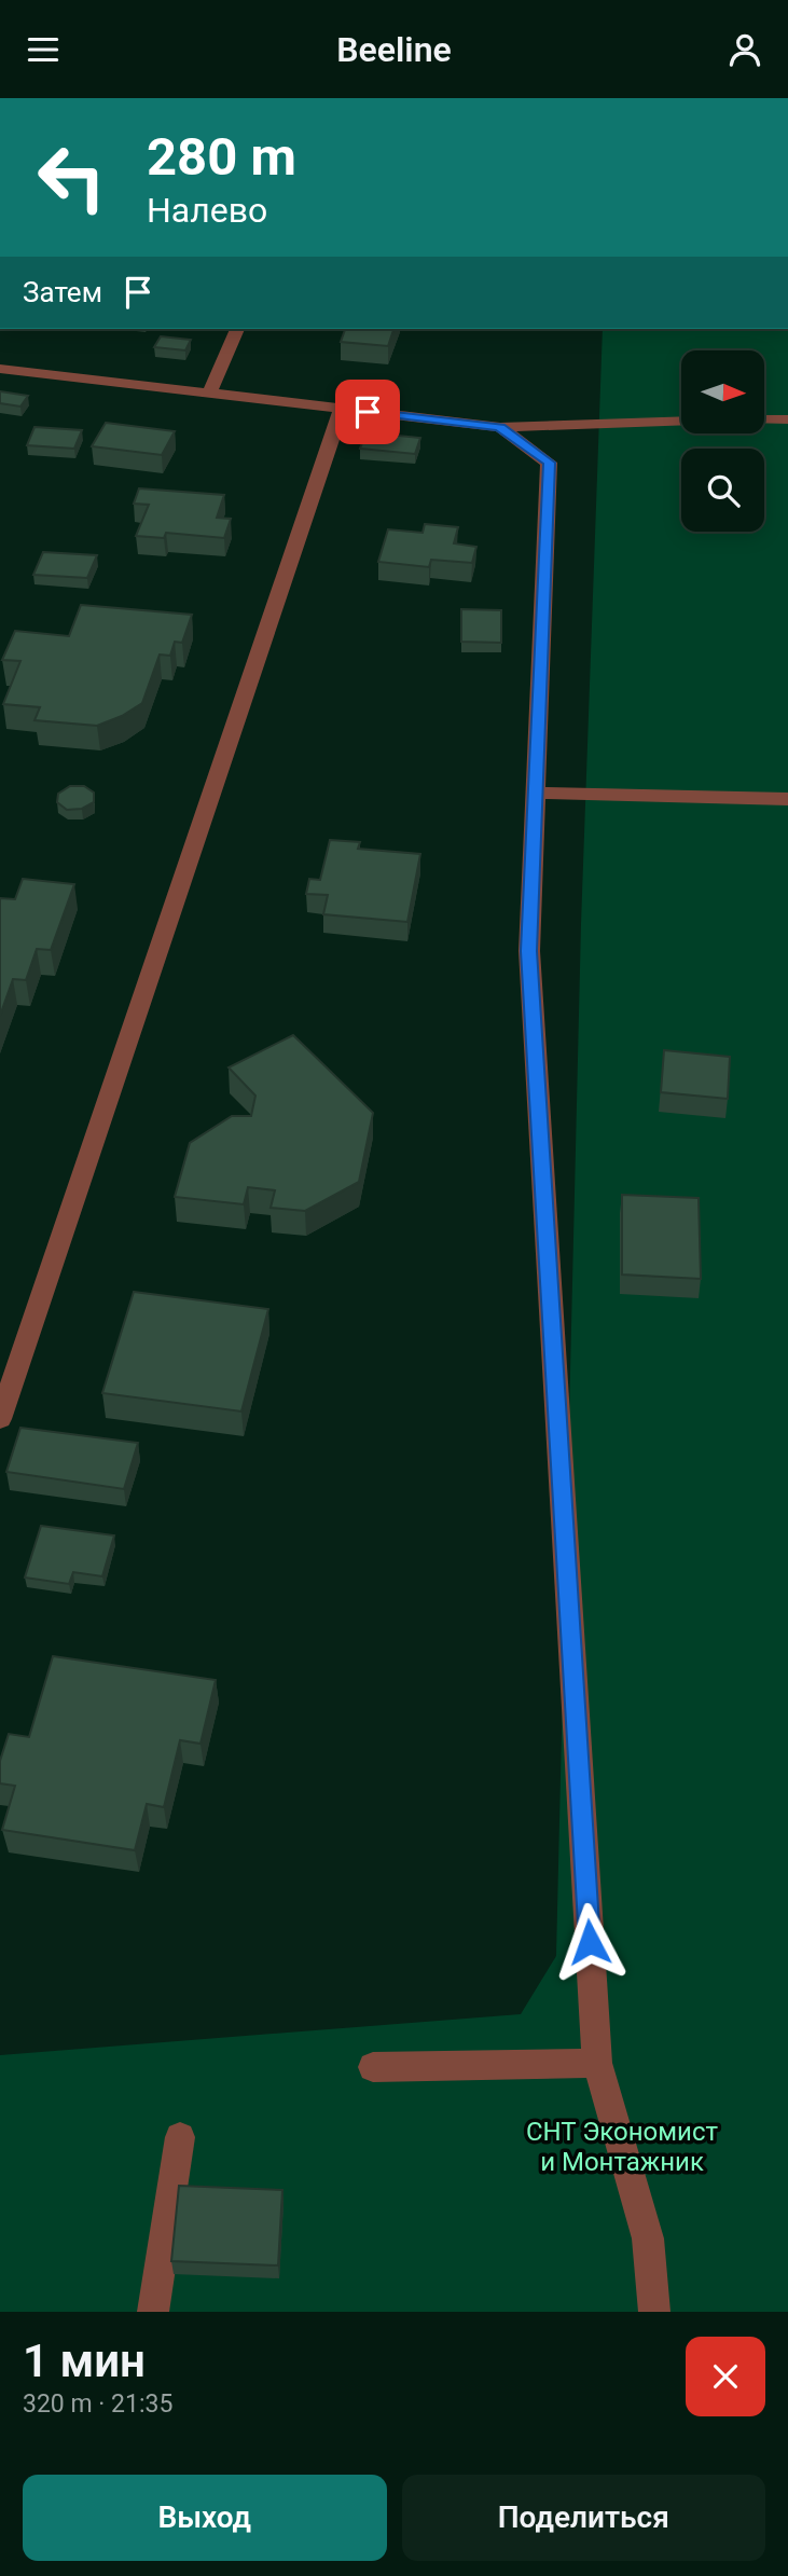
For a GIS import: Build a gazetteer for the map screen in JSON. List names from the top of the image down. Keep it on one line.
{"parks":["СНТ Экономист и Монтажник"],"north":"right","page":{"header":"Beeline","turn":["280 m","Налево"],"then":"Затем","heading":["1 мин","320 m · 21:35"],"buttons":["Выход","Поделиться"]}}
